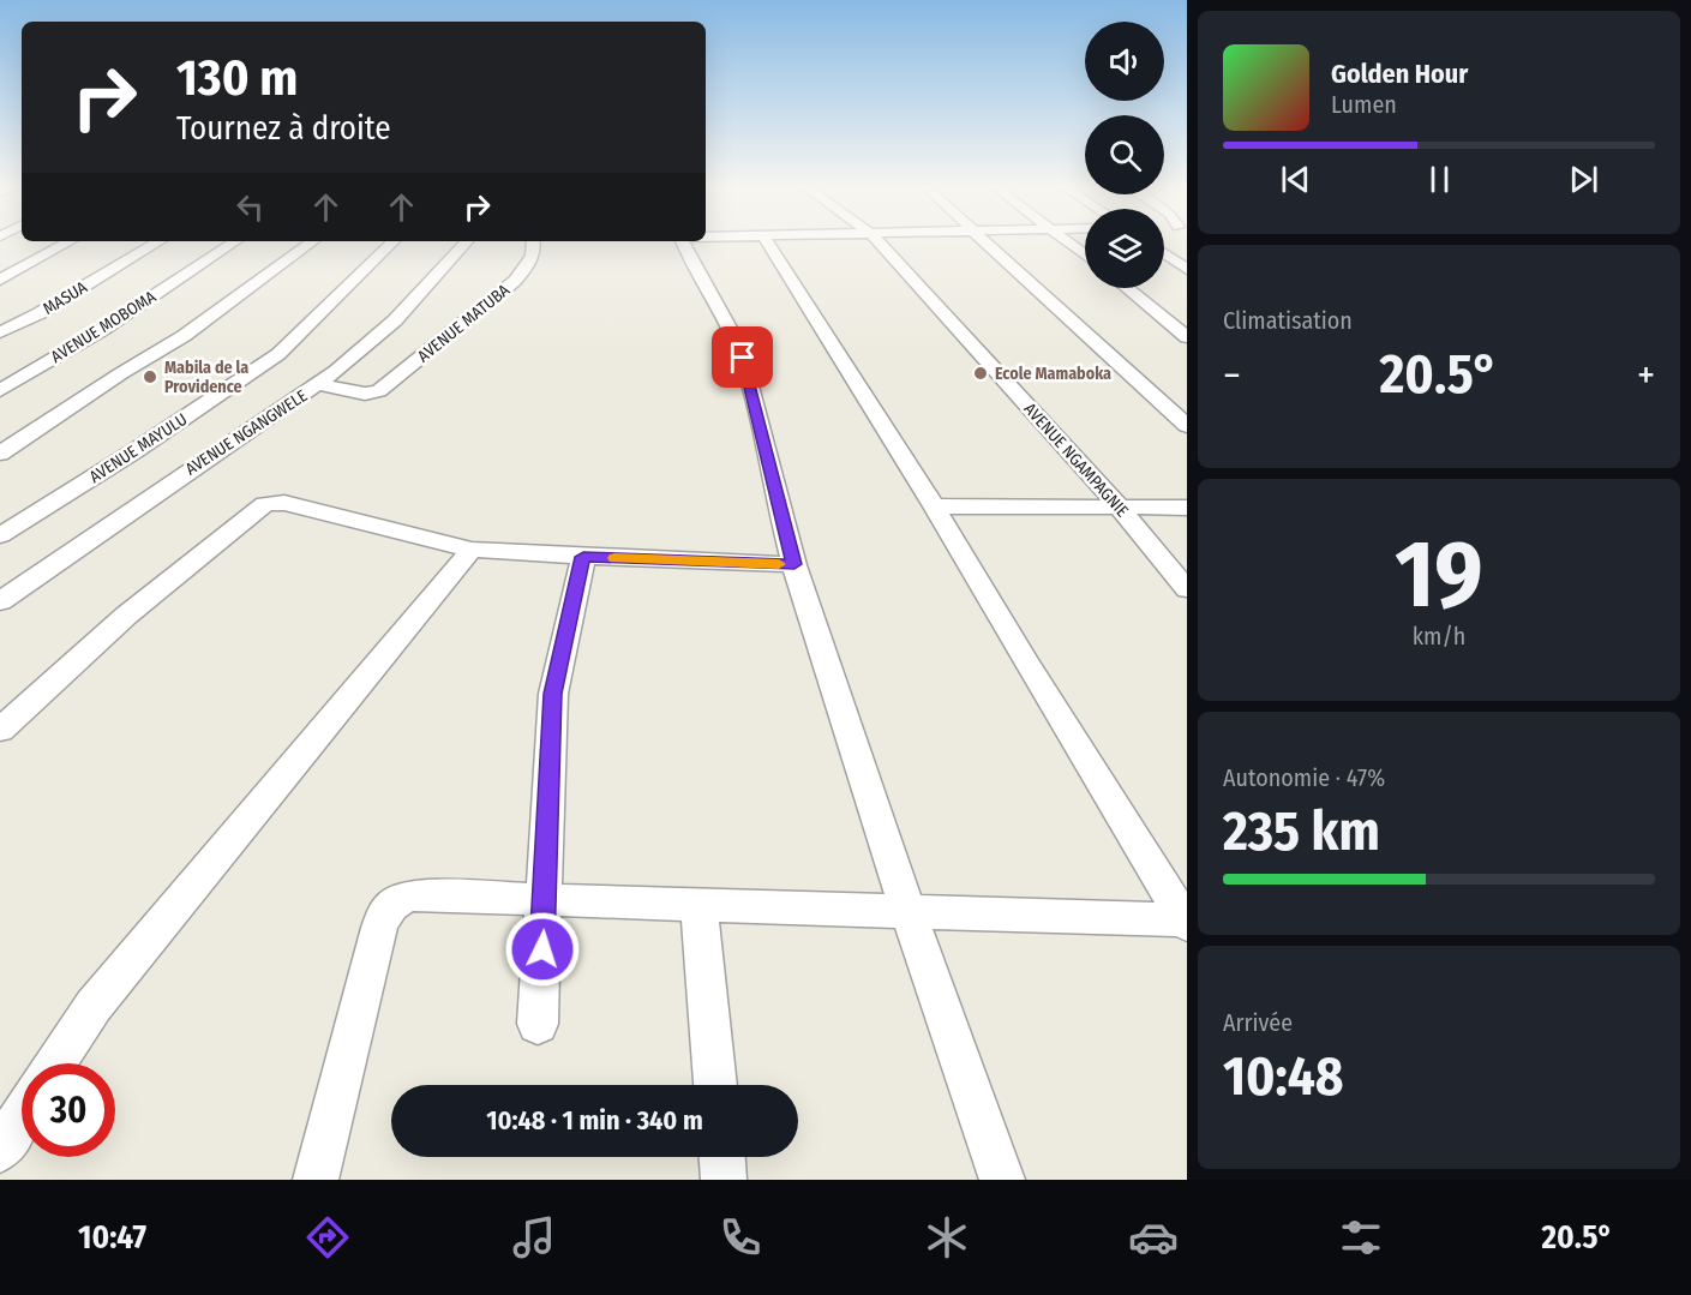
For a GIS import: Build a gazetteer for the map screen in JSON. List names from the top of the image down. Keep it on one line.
{"streets":{"street":["MASUA","AVENUE MATUBA","AVENUE MOBOMA","AVENUE NGANGWELE","AVENUE MAYULU","AVENUE NGAMPAGNIE"]},"crossings":[["AVENUE MATUBA","AVENUE NGANGWELE"]],"places":["Ecole Mamaboka","Mabila de la Providence"],"page":{"turn":["130 m","Tournez à droite"],"song":["Golden Hour","Lumen"],"tile":["Climatisation",["19","km/h"],["Autonomie · 47%","235 km"],["Arrivée","10:48"]],"heat":["−","20.5°","+"],"limit":"30","trip":"10:48 · 1 min · 340 m","tabs":["10:47","20.5°"]}}
